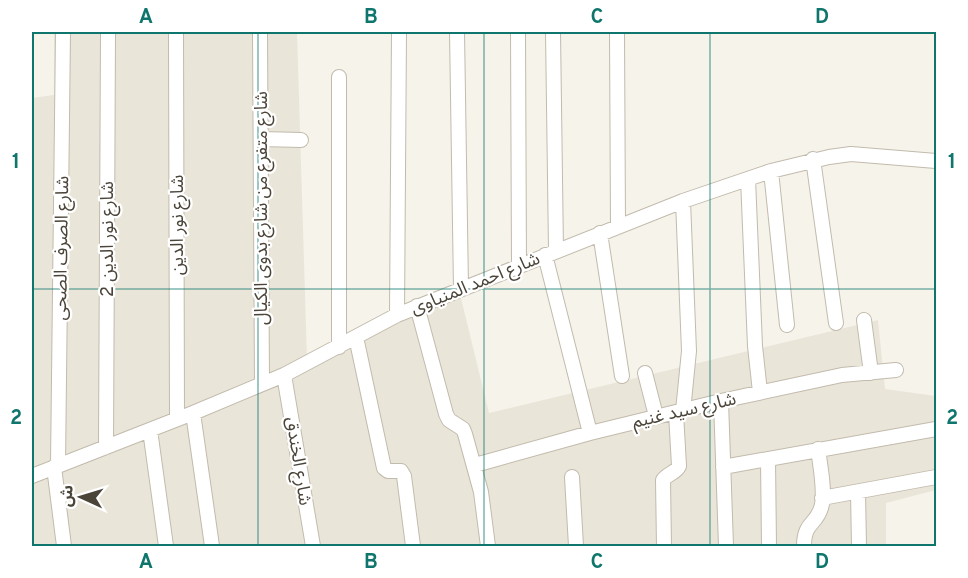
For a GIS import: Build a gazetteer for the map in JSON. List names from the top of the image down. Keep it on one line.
{"streets":{"street":["شارع متفرع من شارع بدوى الكيال","شارع نور الدين","شارع نور الدين 2","شارع الصرف الصحى","شارع احمد المنياوى","شارع سيد غنيم","شارع الخندق"]},"crossings":[["شارع متفرع من شارع بدوى الكيال","شارع احمد المنياوى"],["شارع نور الدين","شارع احمد المنياوى"],["شارع نور الدين 2","شارع احمد المنياوى"],["شارع الصرف الصحى","شارع احمد المنياوى"],["شارع احمد المنياوى","شارع الخندق"]],"north":"left","grid":{"columns":["A","B","C","D"],"rows":["1","2"]}}
